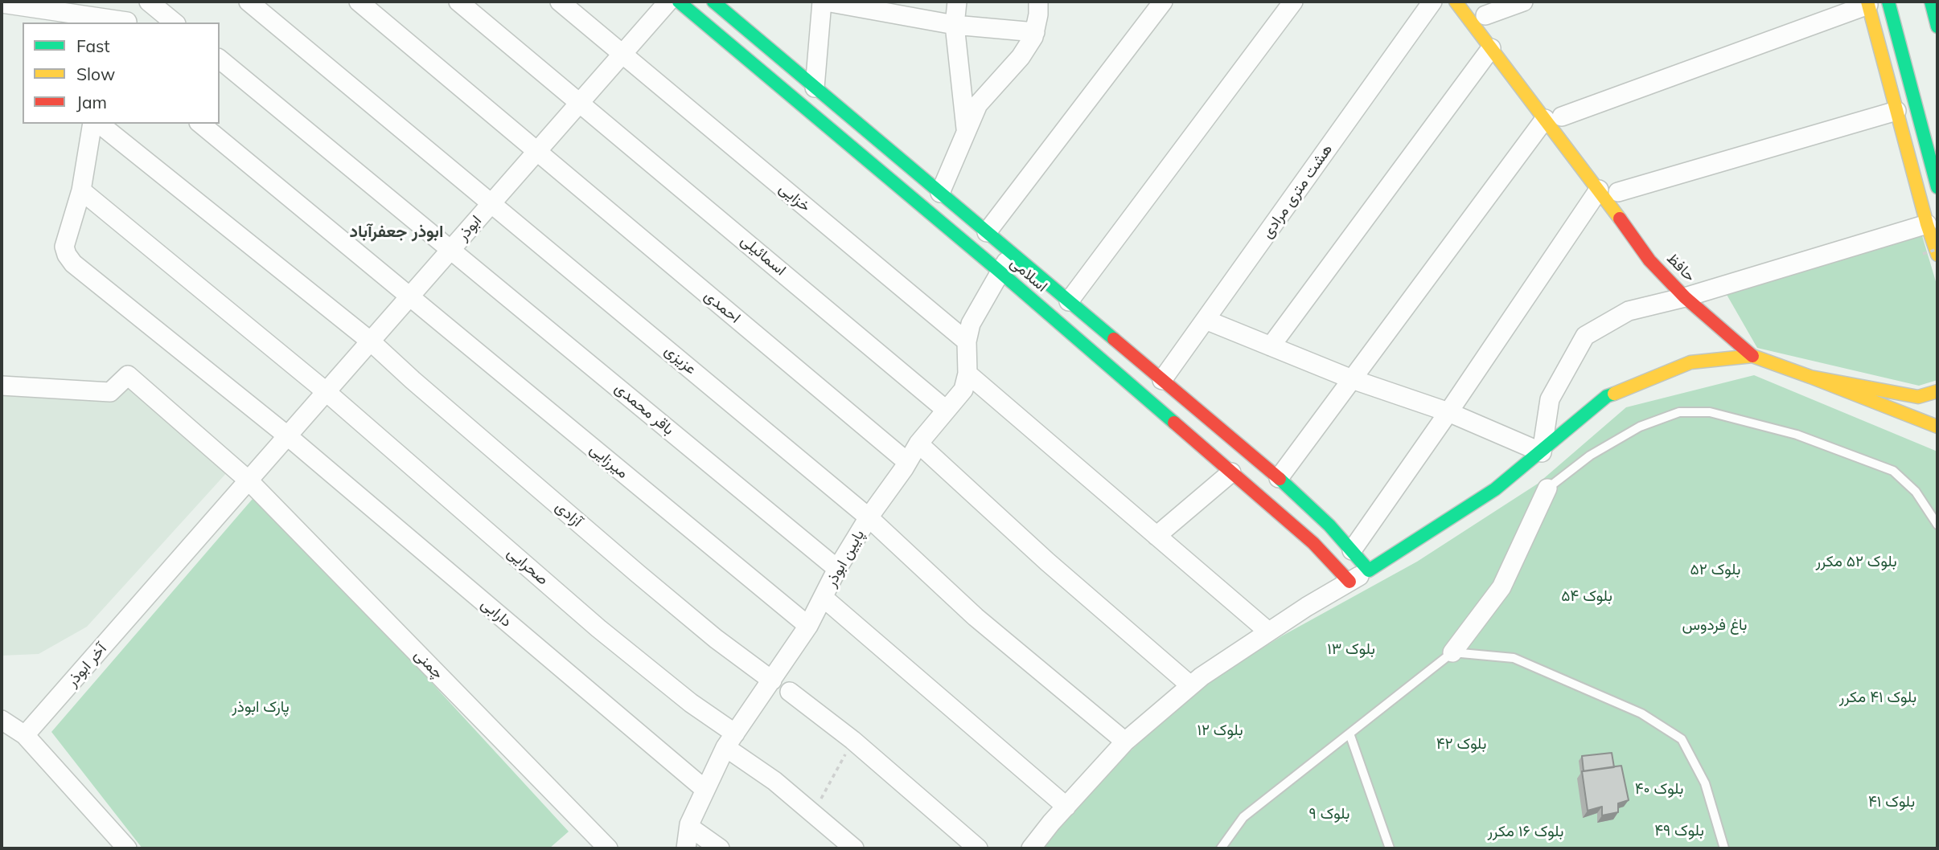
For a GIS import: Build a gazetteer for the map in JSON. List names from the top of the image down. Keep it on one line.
{"streets":{"main road":["حافظ","اسلامی"],"street":["هشت متری مرادی","خزایی","ابوذر","اسمائیلی","احمدی","عزیزی","باقر محمدی","میرزایی","آزادی","پایین ابوذر","صحرایی","دارابی","چمنی","آخر ابوذر"]},"crossings":[["هشت متری مرادی","اسلامی"],["خزایی","ابوذر"],["خزایی","پایین ابوذر"],["ابوذر","اسمائیلی"],["ابوذر","احمدی"],["ابوذر","عزیزی"],["ابوذر","باقر محمدی"],["ابوذر","میرزایی"],["ابوذر","آزادی"],["ابوذر","صحرایی"],["ابوذر","دارابی"],["ابوذر","چمنی"],["ابوذر","آخر ابوذر"],["اسمائیلی","پایین ابوذر"],["اسلامی","پایین ابوذر"],["احمدی","پایین ابوذر"],["عزیزی","پایین ابوذر"],["باقر محمدی","پایین ابوذر"],["میرزایی","پایین ابوذر"],["آزادی","پایین ابوذر"],["پایین ابوذر","صحرایی"],["پایین ابوذر","دارابی"],["صحرایی","دارابی"],["چمنی","آخر ابوذر"]],"districts":["ابوذر جعفرآباد"],"parks":["بلوک ۵۲ مکرر","بلوک ۵۲","بلوک ۵۴","باغ فردوس","بلوک ۱۳","بلوک ۴۱ مکرر","پارک ابوذر","بلوک ۱۲","بلوک ۴۲","بلوک ۴۰","بلوک ۴۱","بلوک ۹","بلوک ۴۹","بلوک ۱۶ مکرر"],"legend":["Fast","Slow","Jam"]}
